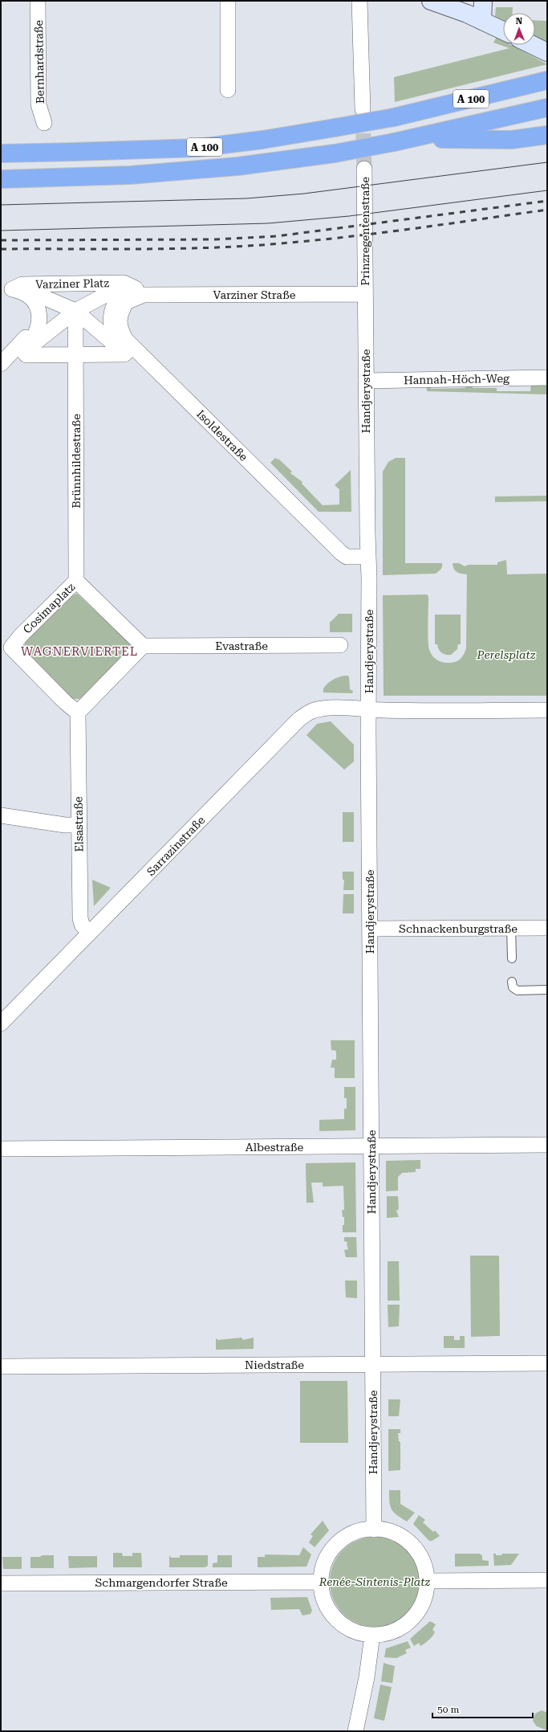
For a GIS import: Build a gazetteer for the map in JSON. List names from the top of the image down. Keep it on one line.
{"streets":{"highway":["A 100"],"street":["Bernhardstraße","Prinzregentenstraße","Varziner Platz","Varziner Straße","Hannah-Höch-Weg","Handjerystraße","Isoldestraße","Brünnhildestraße","Cosimaplatz","Evastraße","Elsastraße","Sarrazinstraße","Schnackenburgstraße","Albestraße","Niedstraße","Schmargendorfer Straße"]},"crossings":[["Prinzregentenstraße","Varziner Straße"],["Prinzregentenstraße","Handjerystraße"],["Varziner Straße","Handjerystraße"],["Varziner Straße","Isoldestraße"],["Hannah-Höch-Weg","Handjerystraße"],["Handjerystraße","Isoldestraße"],["Handjerystraße","Sarrazinstraße"],["Handjerystraße","Schnackenburgstraße"],["Handjerystraße","Albestraße"],["Handjerystraße","Niedstraße"],["Handjerystraße","Schmargendorfer Straße"],["Brünnhildestraße","Cosimaplatz"],["Cosimaplatz","Evastraße"],["Cosimaplatz","Elsastraße"],["Elsastraße","Sarrazinstraße"]],"districts":["WAGNERVIERTEL"],"parks":["Perelsplatz","Renée-Sintenis-Platz"],"scale_bar":"50 m","north":"top"}
